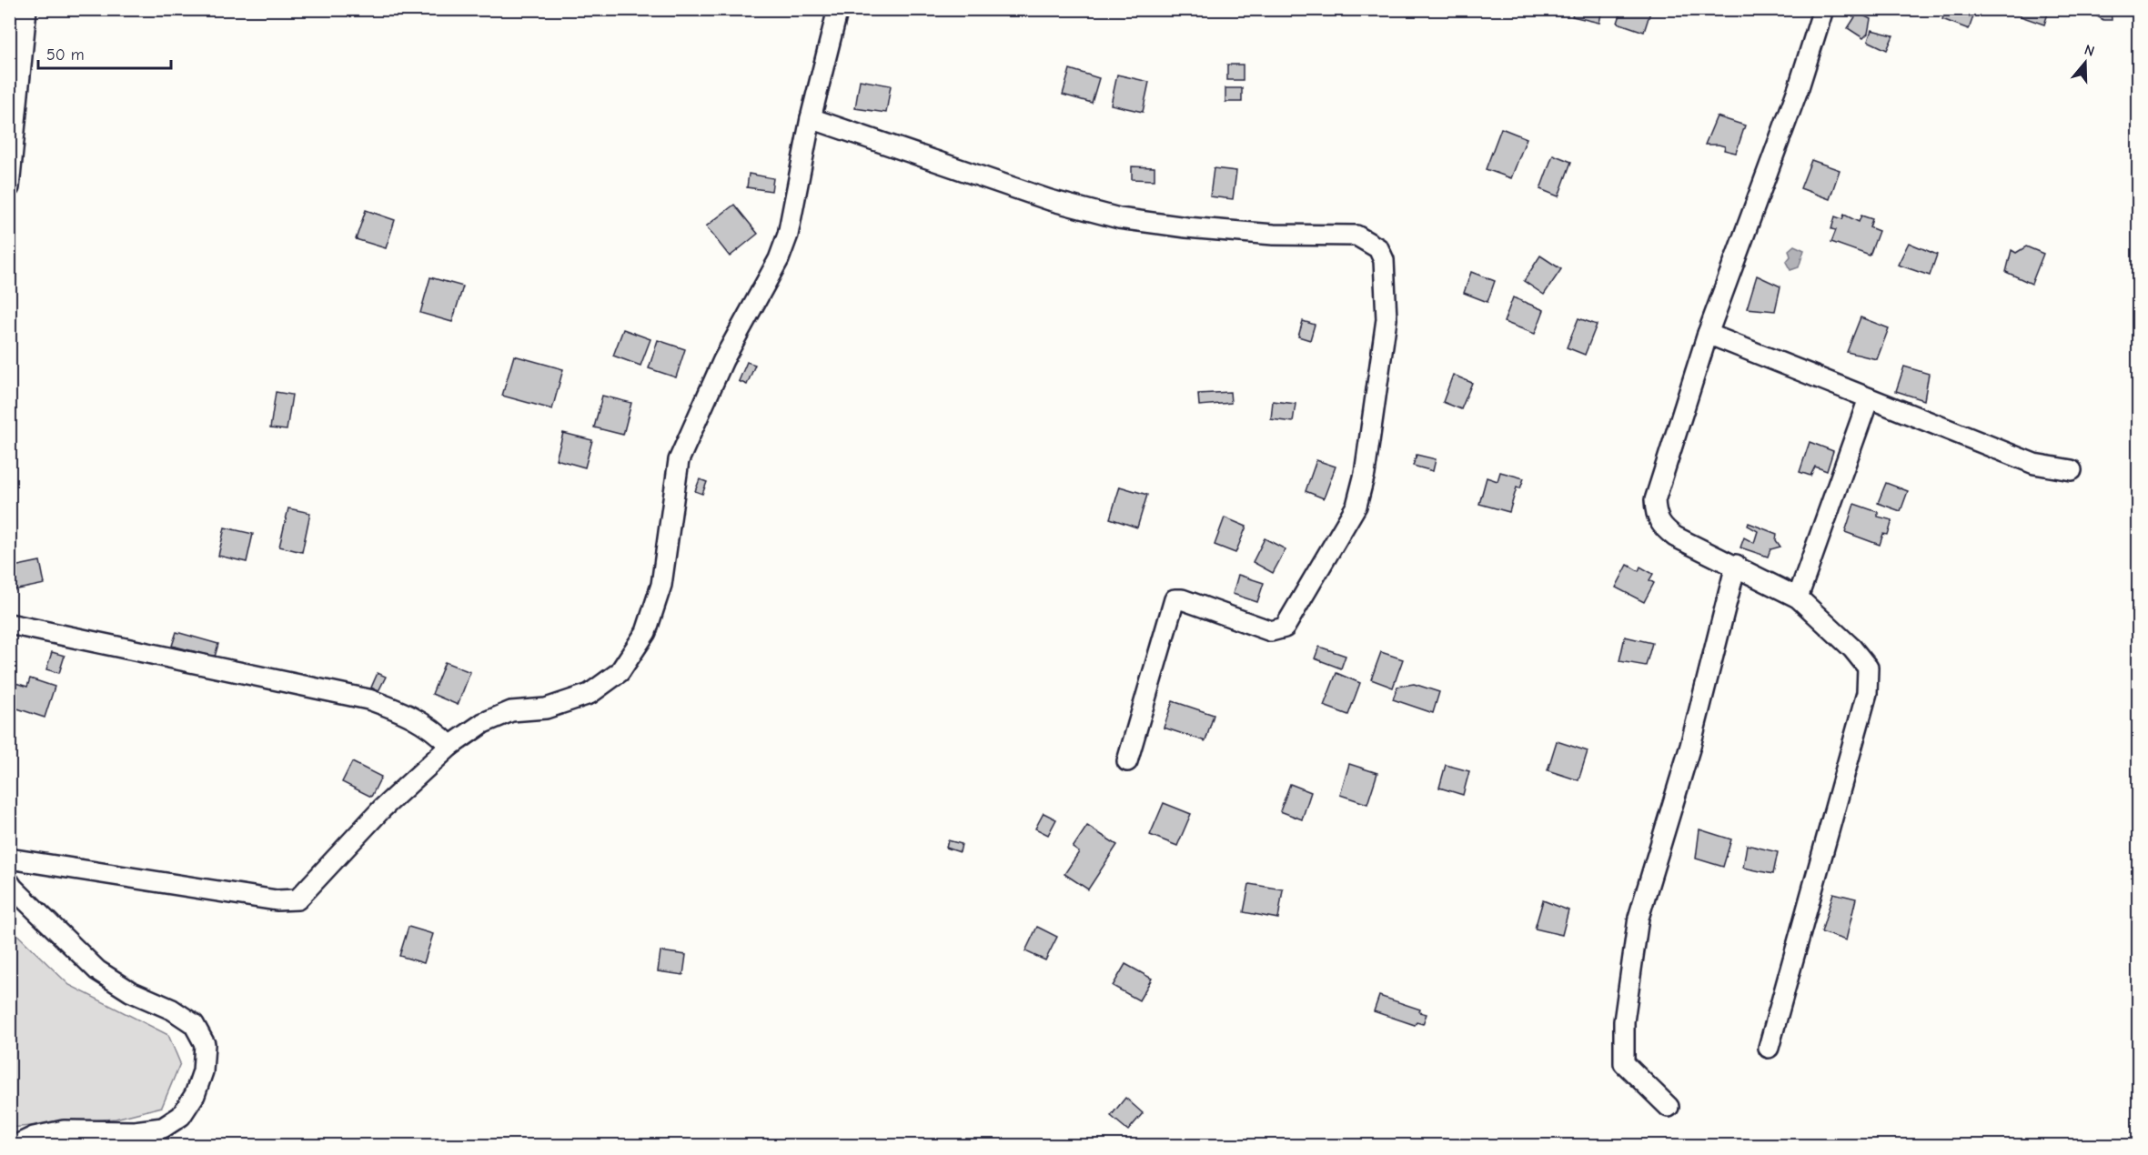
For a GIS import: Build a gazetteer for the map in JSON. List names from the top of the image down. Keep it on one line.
{"scale_bar":"50 m","north":"top"}
